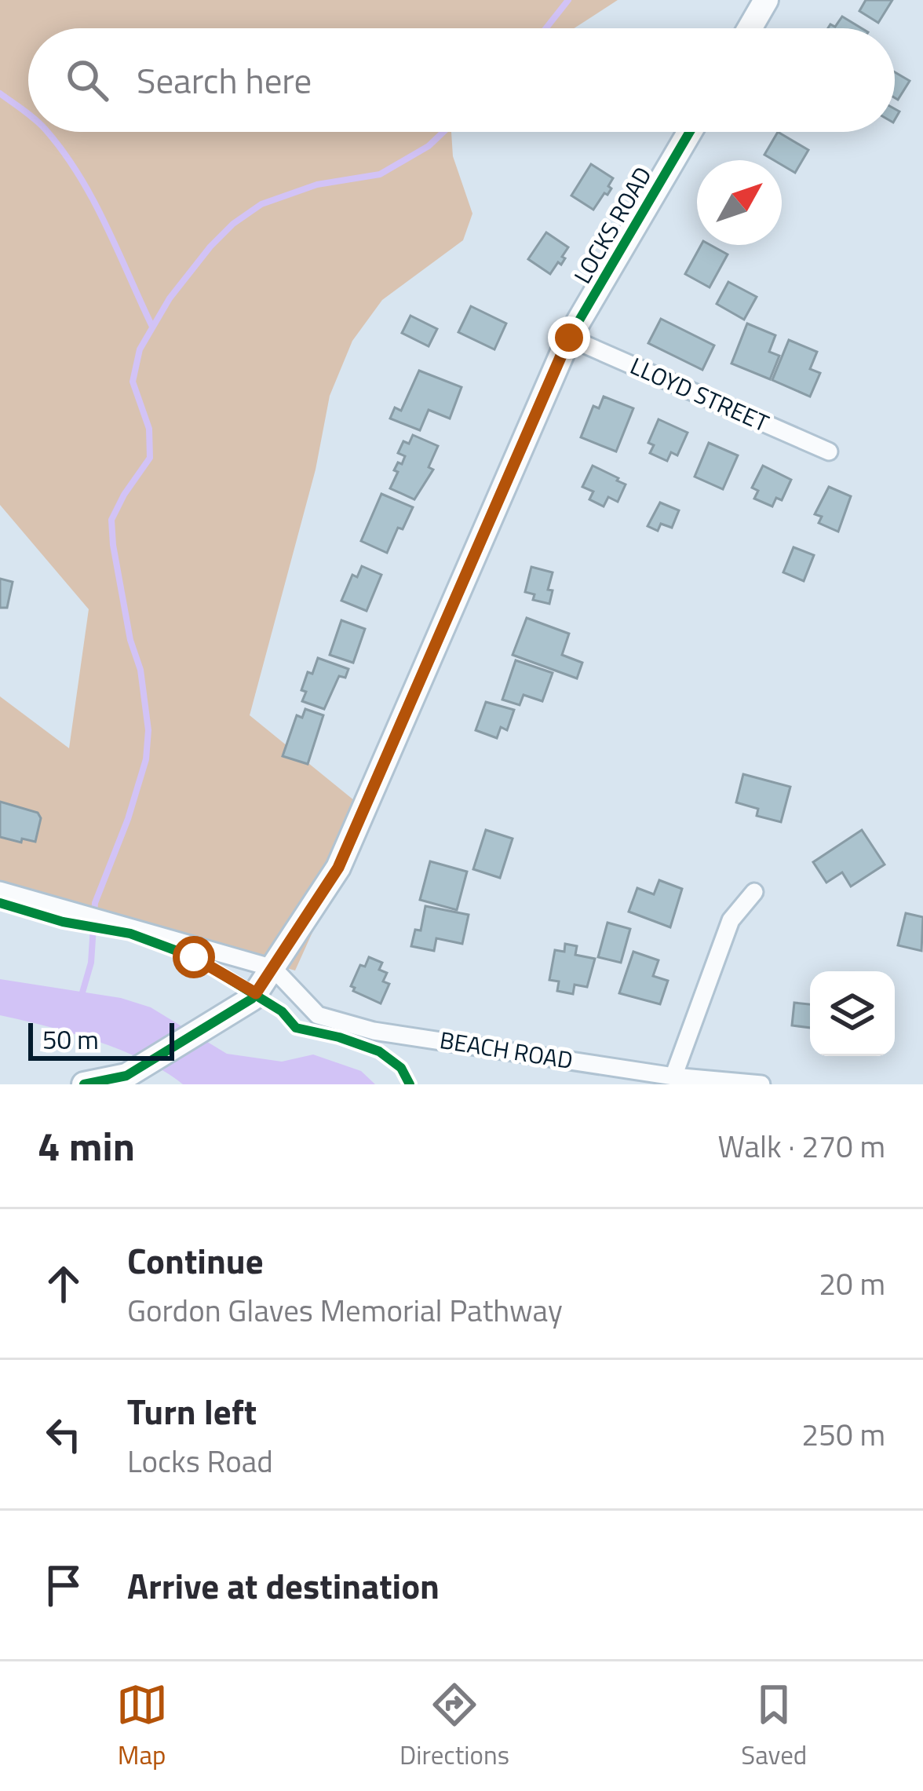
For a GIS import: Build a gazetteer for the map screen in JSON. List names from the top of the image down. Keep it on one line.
{"streets":{"street":["LOCKS ROAD","LLOYD STREET","BEACH ROAD"]},"crossings":[["LOCKS ROAD","LLOYD STREET"],["LOCKS ROAD","BEACH ROAD"]],"scale_bar":"50 m","north":"top right","page":{"search":"Search here","scale":"50 m","heading":["4 min","Walk · 270 m"],"list":[["Continue","Gordon Glaves Memorial Pathway","20 m"],["Turn left","Locks Road","250 m"],"Arrive at destination"],"nav":["Map","Directions","Saved"]}}
